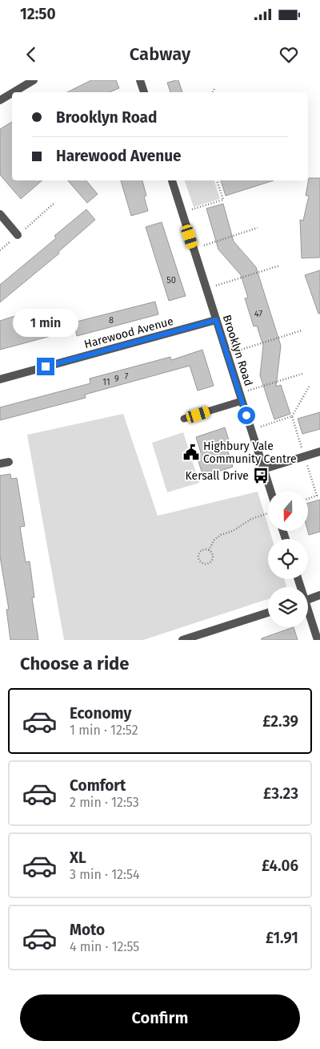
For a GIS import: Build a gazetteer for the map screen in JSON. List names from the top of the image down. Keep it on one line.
{"streets":{"street":["Harewood Avenue","Brooklyn Road"]},"crossings":[["Harewood Avenue","Brooklyn Road"]],"places":{"public building":["Highbury Vale Community Centre"],"bus stop":["Kersall Drive"]},"house_numbers":["50","47","8","7","9","11"],"north":"bottom","page":{"status":"12:50","header":"Cabway","banner":["Brooklyn Road","Harewood Avenue"],"bubble":"1 min","heading":"Choose a ride","list":[{"name":"Economy","note":"1 min · 12:52","value":"£2.39"},{"name":"Comfort","note":"2 min · 12:53","value":"£3.23"},{"name":"XL","note":"3 min · 12:54","value":"£4.06"},{"name":"Moto","note":"4 min · 12:55","value":"£1.91"}],"buttons":"Confirm"}}
